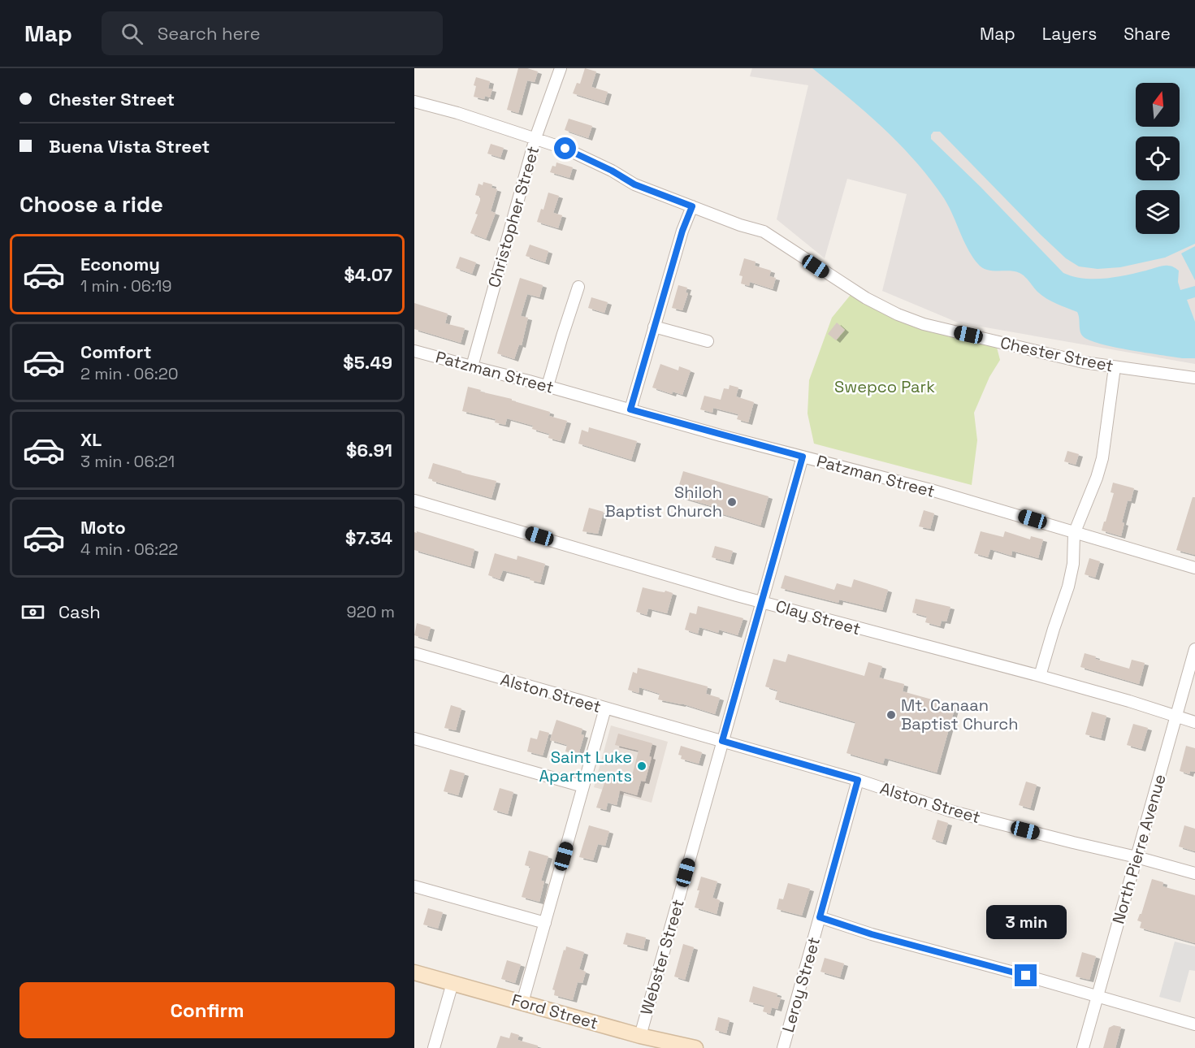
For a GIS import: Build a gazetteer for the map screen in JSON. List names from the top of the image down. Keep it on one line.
{"streets":{"main road":["Ford Street"],"street":["Christopher Street","Chester Street","Patzman Street","Clay Street","Alston Street","North Pierre Avenue","Webster Street","Leroy Street"]},"crossings":[["Christopher Street","Chester Street"],["Christopher Street","Patzman Street"],["Patzman Street","Webster Street"],["Clay Street","North Pierre Avenue"],["Clay Street","Webster Street"],["Alston Street","North Pierre Avenue"],["Alston Street","Webster Street"],["Alston Street","Leroy Street"],["Webster Street","Ford Street"]],"parks":["Swepco Park"],"places":["Shiloh Baptist Church","Mt. Canaan Baptist Church","Saint Luke Apartments"],"north":"top","page":{"header":"Map","search":"Search here","nav":["Map","Layers","Share"],"banner":["Chester Street","Buena Vista Street"],"heading":"Choose a ride","list":[{"name":"Economy","note":"1 min · 06:19","value":"$4.07"},{"name":"Comfort","note":"2 min · 06:20","value":"$5.49"},{"name":"XL","note":"3 min · 06:21","value":"$6.91"},{"name":"Moto","note":"4 min · 06:22","value":"$7.34"}],"pay":["Cash","920 m"],"bubble":"3 min","buttons":"Confirm"}}
